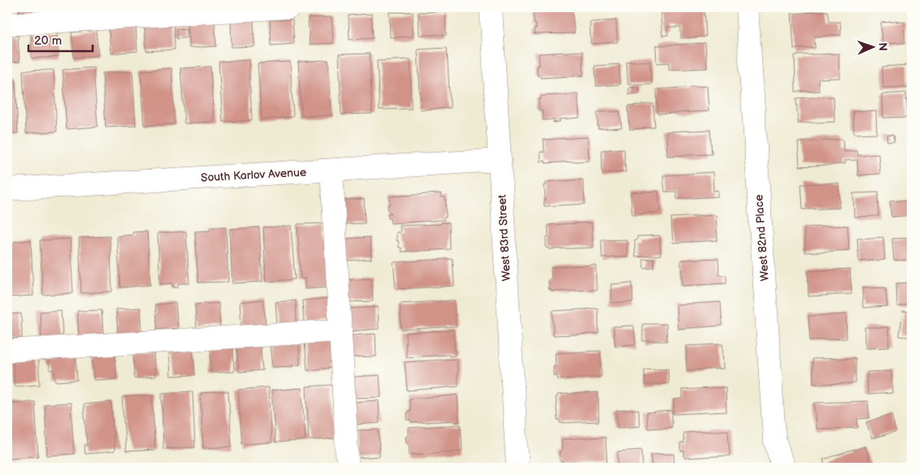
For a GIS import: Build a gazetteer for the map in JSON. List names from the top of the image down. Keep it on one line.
{"streets":{"street":["South Karlov Avenue","West 83rd Street","West 82nd Place"]},"crossings":[["South Karlov Avenue","West 83rd Street"]],"scale_bar":"20 m","north":"right"}
